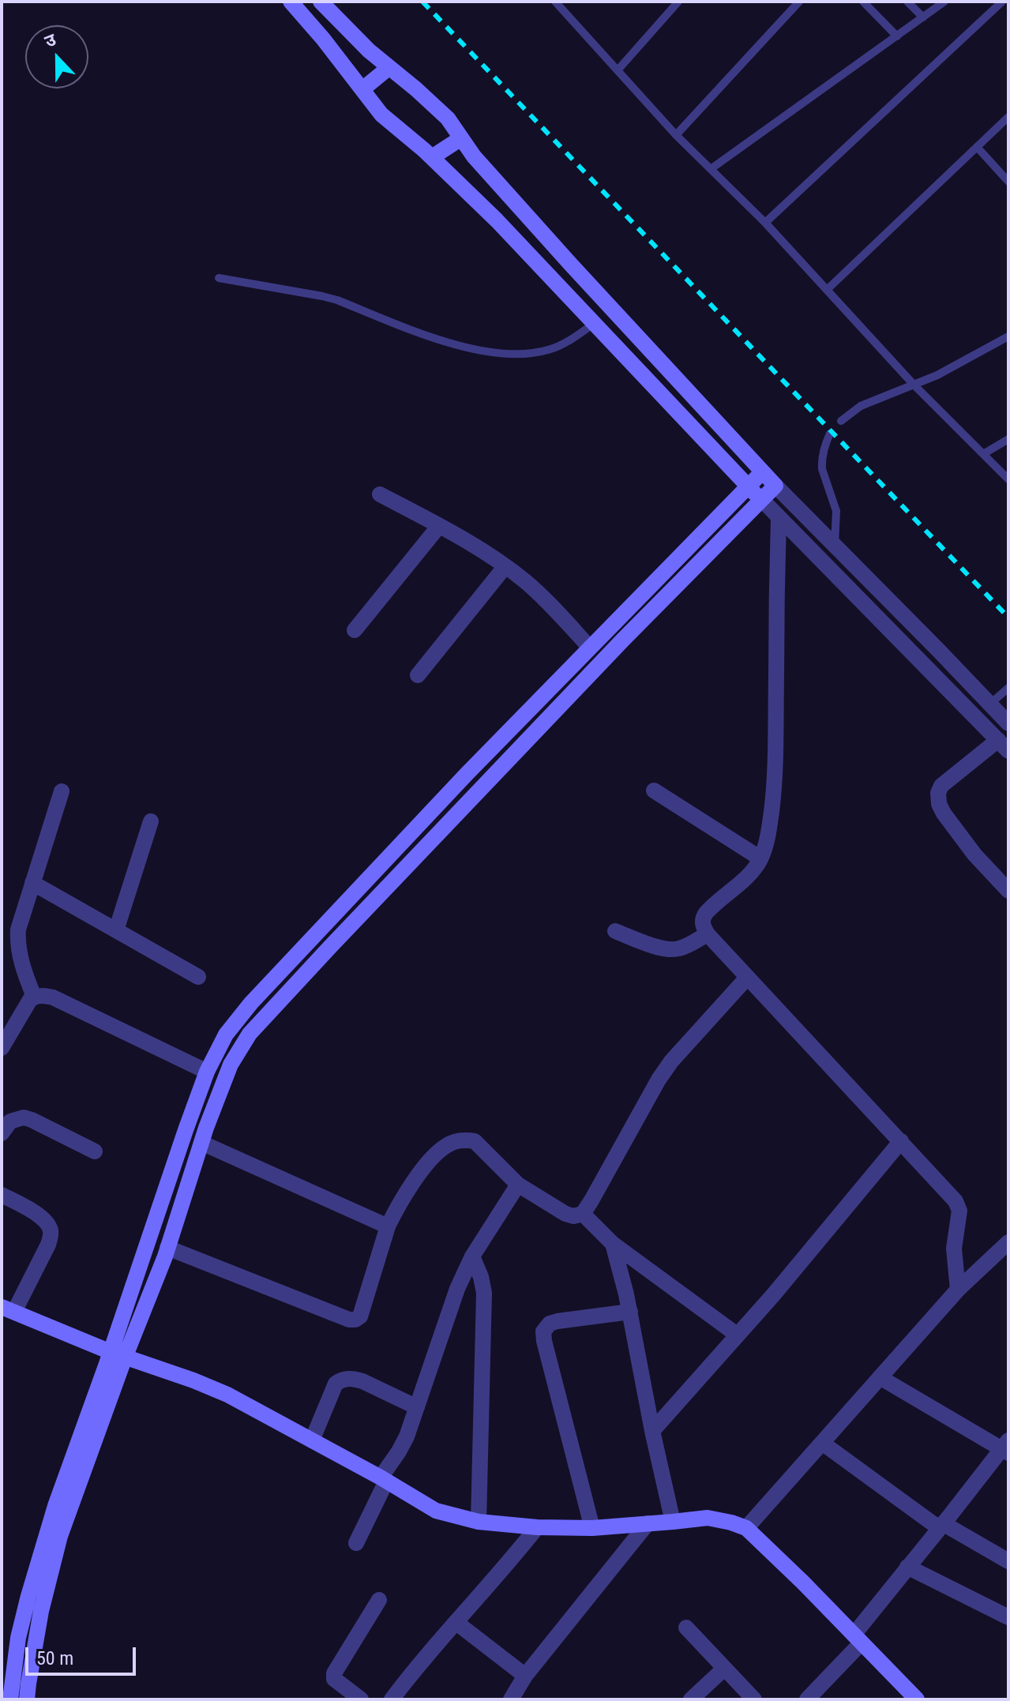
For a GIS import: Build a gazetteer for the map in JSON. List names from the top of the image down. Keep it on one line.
{"scale_bar":"50 m","north":"top"}
